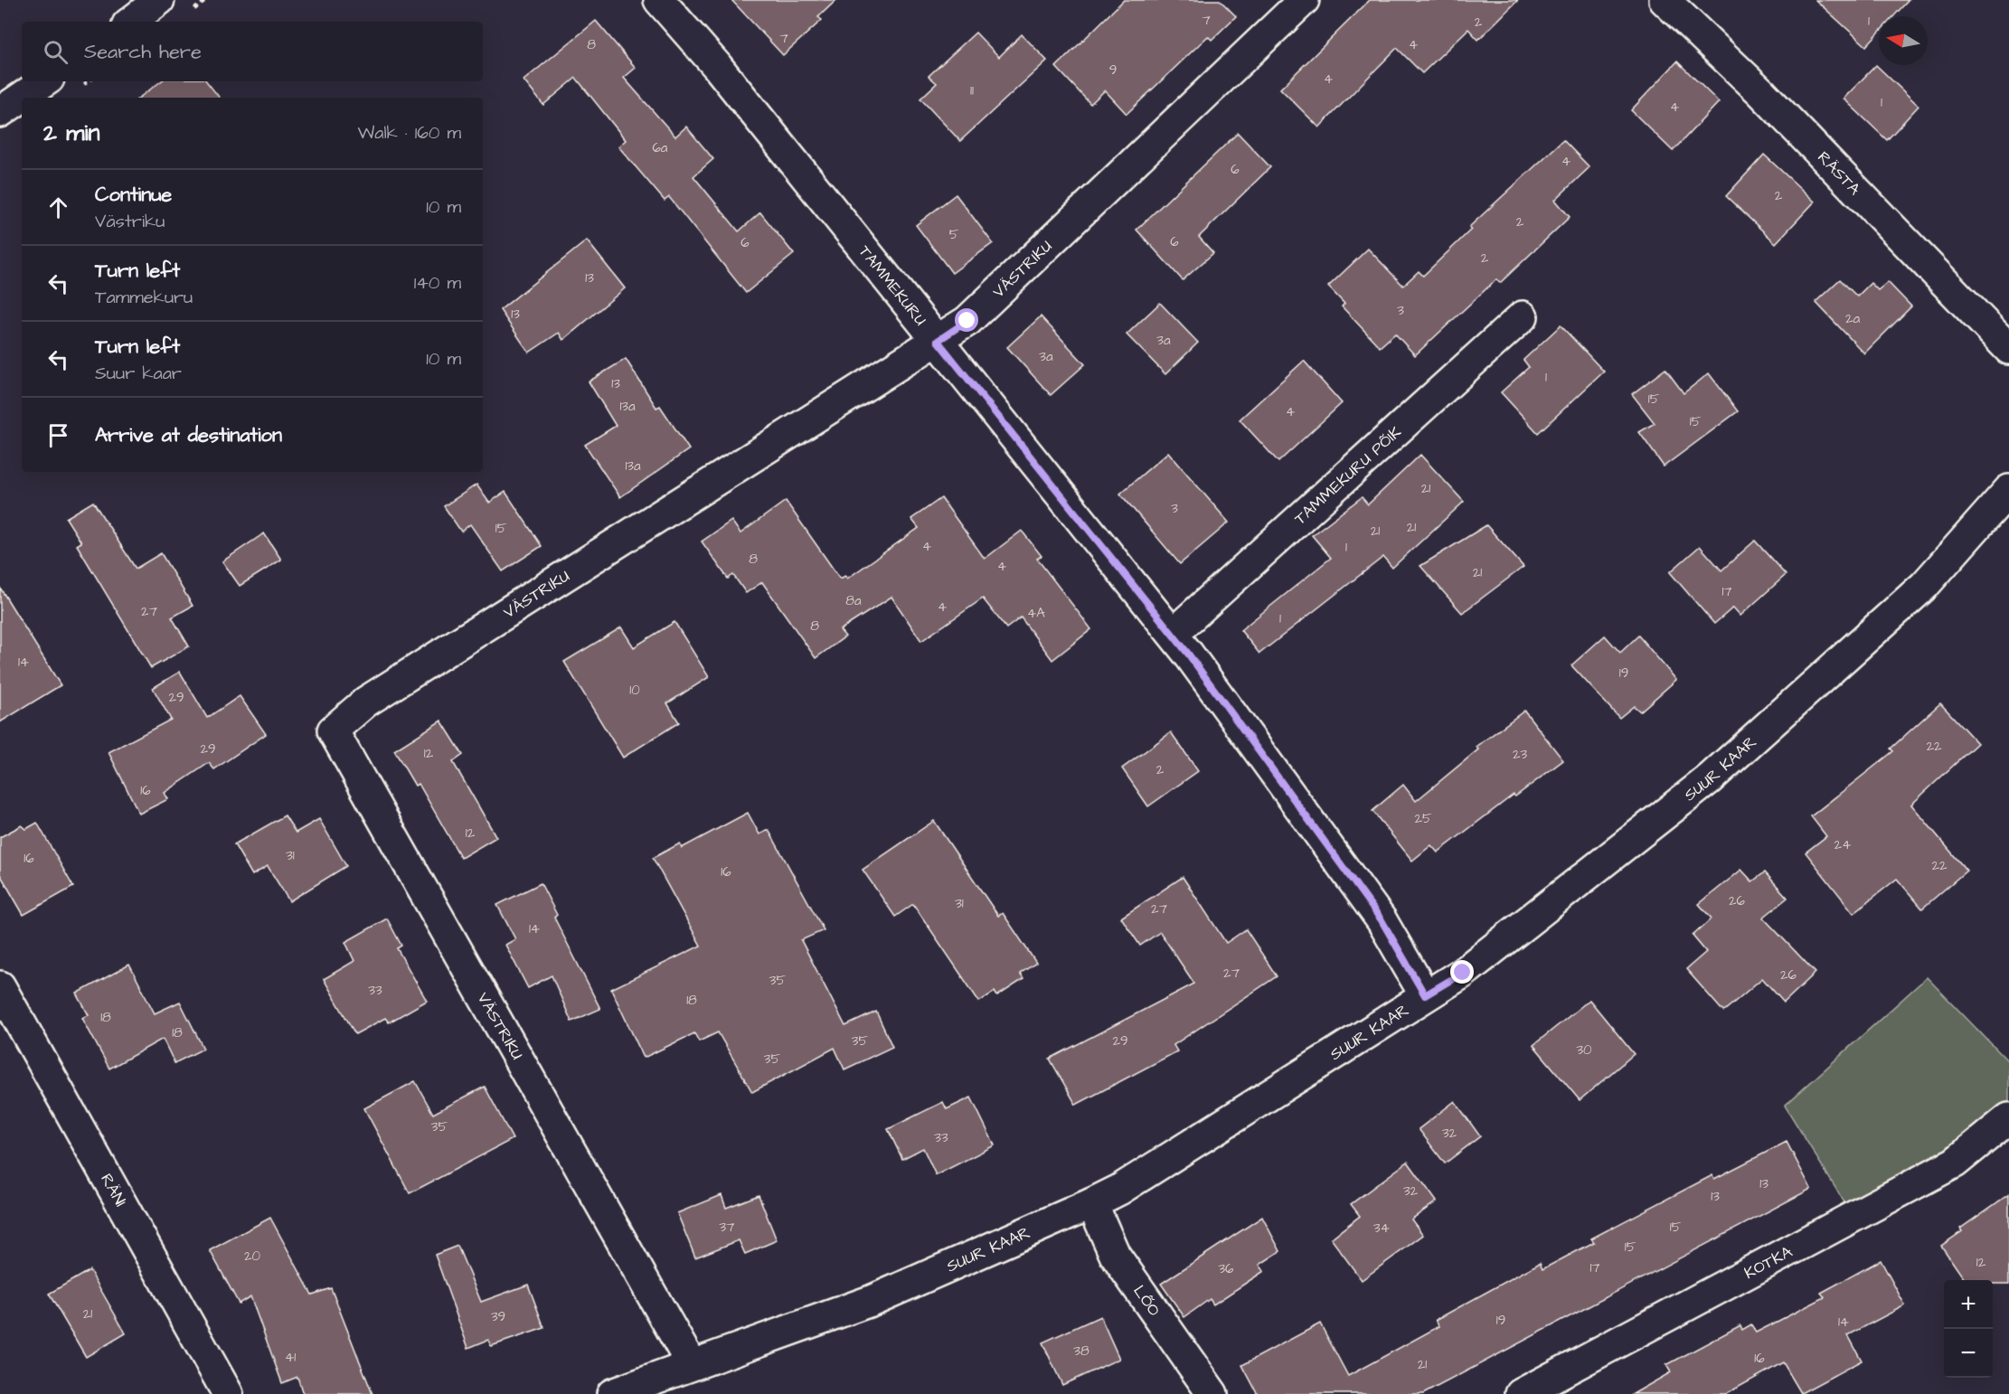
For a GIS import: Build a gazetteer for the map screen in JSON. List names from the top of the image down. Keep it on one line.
{"streets":{"street":["RÄSTA","VÄSTRIKU","TAMMEKURU","TAMMEKURU PÕIK","SUUR KAAR","RÄNI","KOTKA","LÕO"]},"crossings":[["VÄSTRIKU","TAMMEKURU"],["VÄSTRIKU","SUUR KAAR"],["TAMMEKURU","TAMMEKURU PÕIK"],["TAMMEKURU","SUUR KAAR"],["SUUR KAAR","LÕO"]],"house_numbers":["7","1","2","7","8","4","9","4","11","1","4","6a","4","6","2","2","5","6","6","2","13","3","13","2a","3a","3a","1","13","15","13a","4","15","13a","21","3","21","15","21","4","1","8","4","21","17","8a","4","27","4A","1","8","14","19","10","29","22","29","12","23","2","16","25","12","24","31","16","22","16","26","31","27","14","27","26","35","33","18","18","18","35","29","30","35","35","32","33","13","32","13","37","15","34","15","20","12","17","36","21","39","19","14","38","41","16","21"],"north":"left","page":{"search":"Search here","heading":["2 min","Walk · 160 m"],"list":[["Continue","Västriku","10 m"],["Turn left","Tammekuru","140 m"],["Turn left","Suur kaar","10 m"],"Arrive at destination"],"map_buttons":["+","−"]}}
